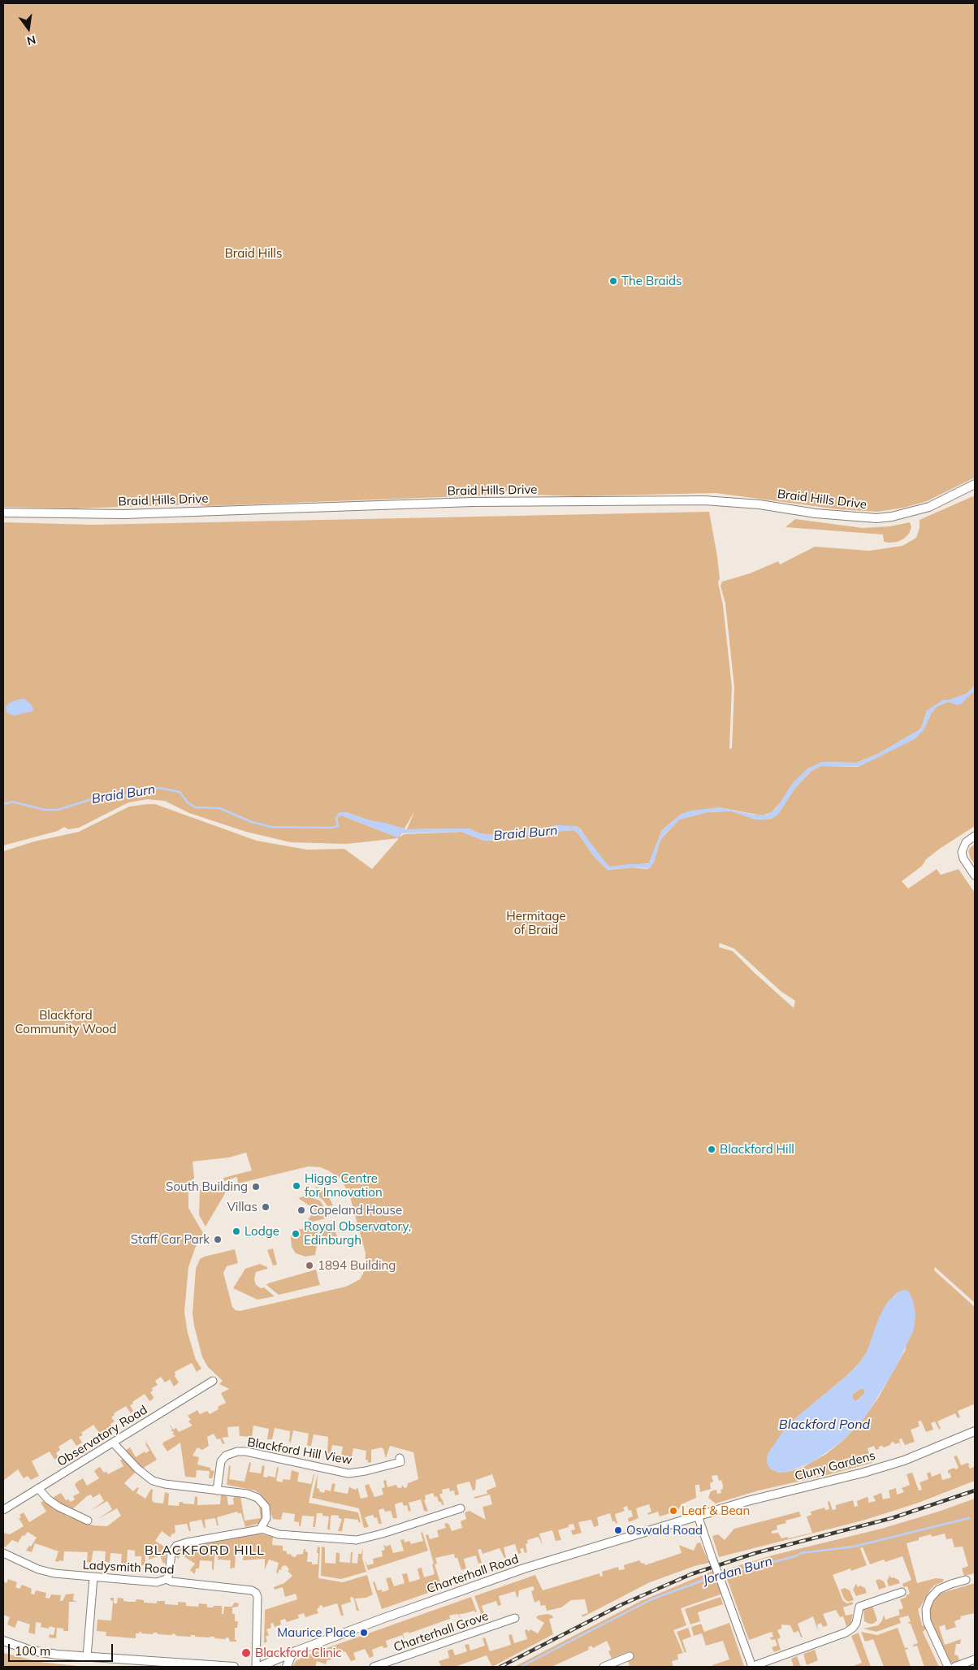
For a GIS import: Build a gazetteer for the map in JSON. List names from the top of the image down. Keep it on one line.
{"streets":{"street":["Braid Hills Drive","Observatory Road","Blackford Hill View","Cluny Gardens","Ladysmith Road","Charterhall Road","Charterhall Grove"]},"crossings":[["Cluny Gardens","Charterhall Road"]],"districts":["BLACKFORD HILL"],"water":["Braid Burn","Blackford Pond","Jordan Burn"],"parks":["Braid Hills","Hermitage of Braid","Blackford Community Wood"],"places":["The Braids","Blackford Hill","Higgs Centre for Innovation","South Building","Villas","Copeland House","Lodge","Royal Observatory, Edinburgh","Staff Car Park","1894 Building","Leaf & Bean","Oswald Road","Maurice Place","Blackford Clinic"],"scale_bar":"100 m","north":"bottom"}
